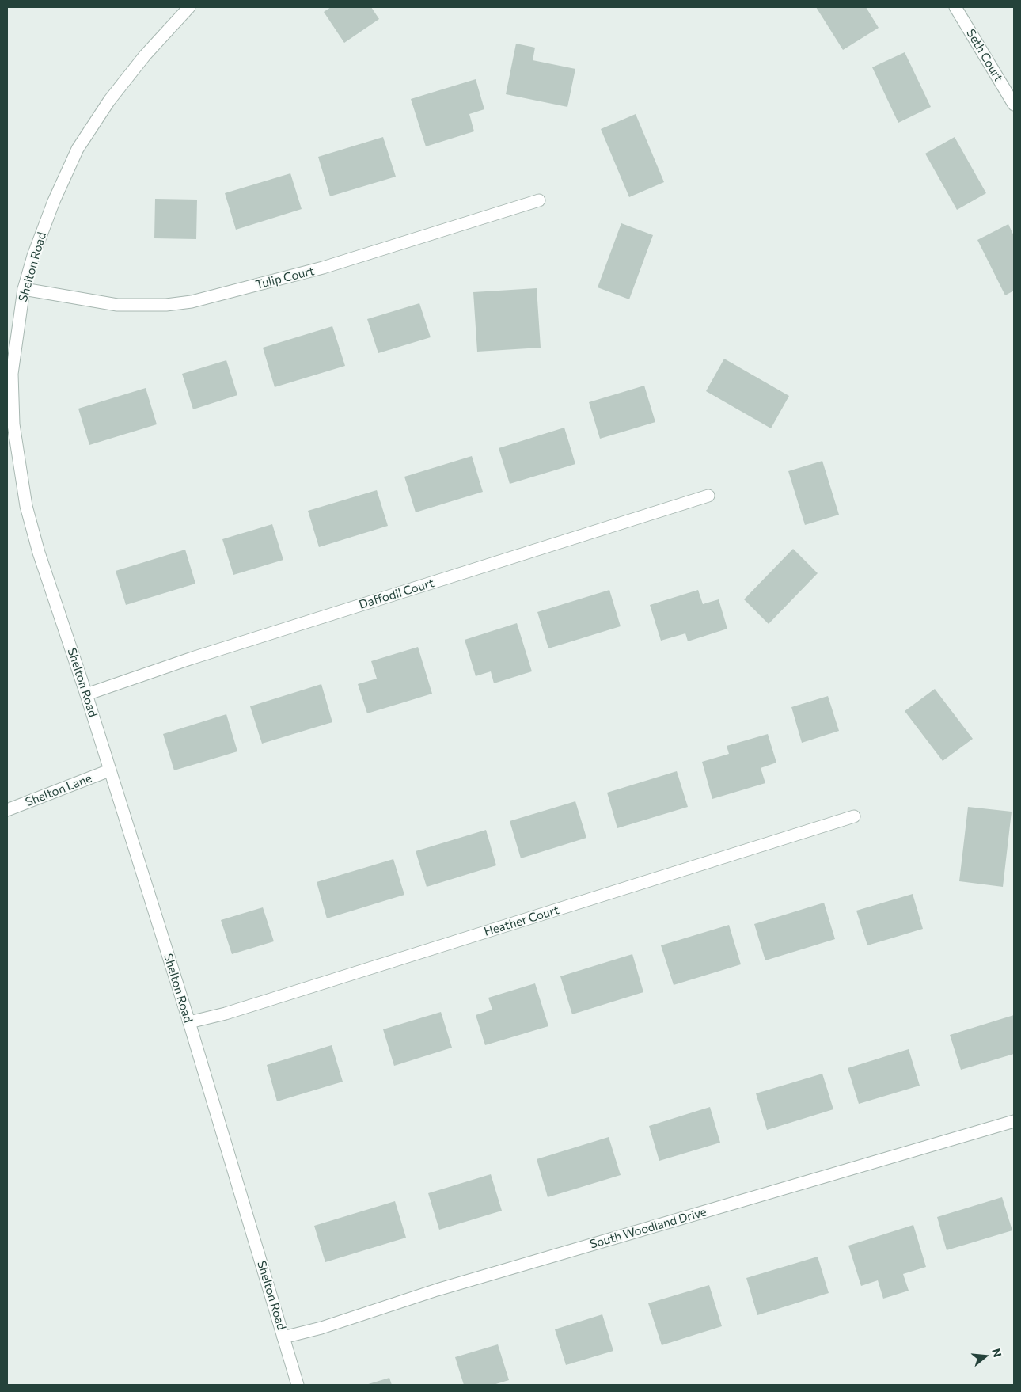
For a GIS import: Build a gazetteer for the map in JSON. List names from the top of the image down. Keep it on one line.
{"streets":{"street":["Seth Court","Shelton Road","Tulip Court","Daffodil Court","Shelton Lane","Heather Court","South Woodland Drive"]},"crossings":[["Shelton Road","Tulip Court"],["Shelton Road","Daffodil Court"],["Shelton Road","Shelton Lane"],["Shelton Road","Heather Court"],["Shelton Road","South Woodland Drive"]],"north":"right"}
